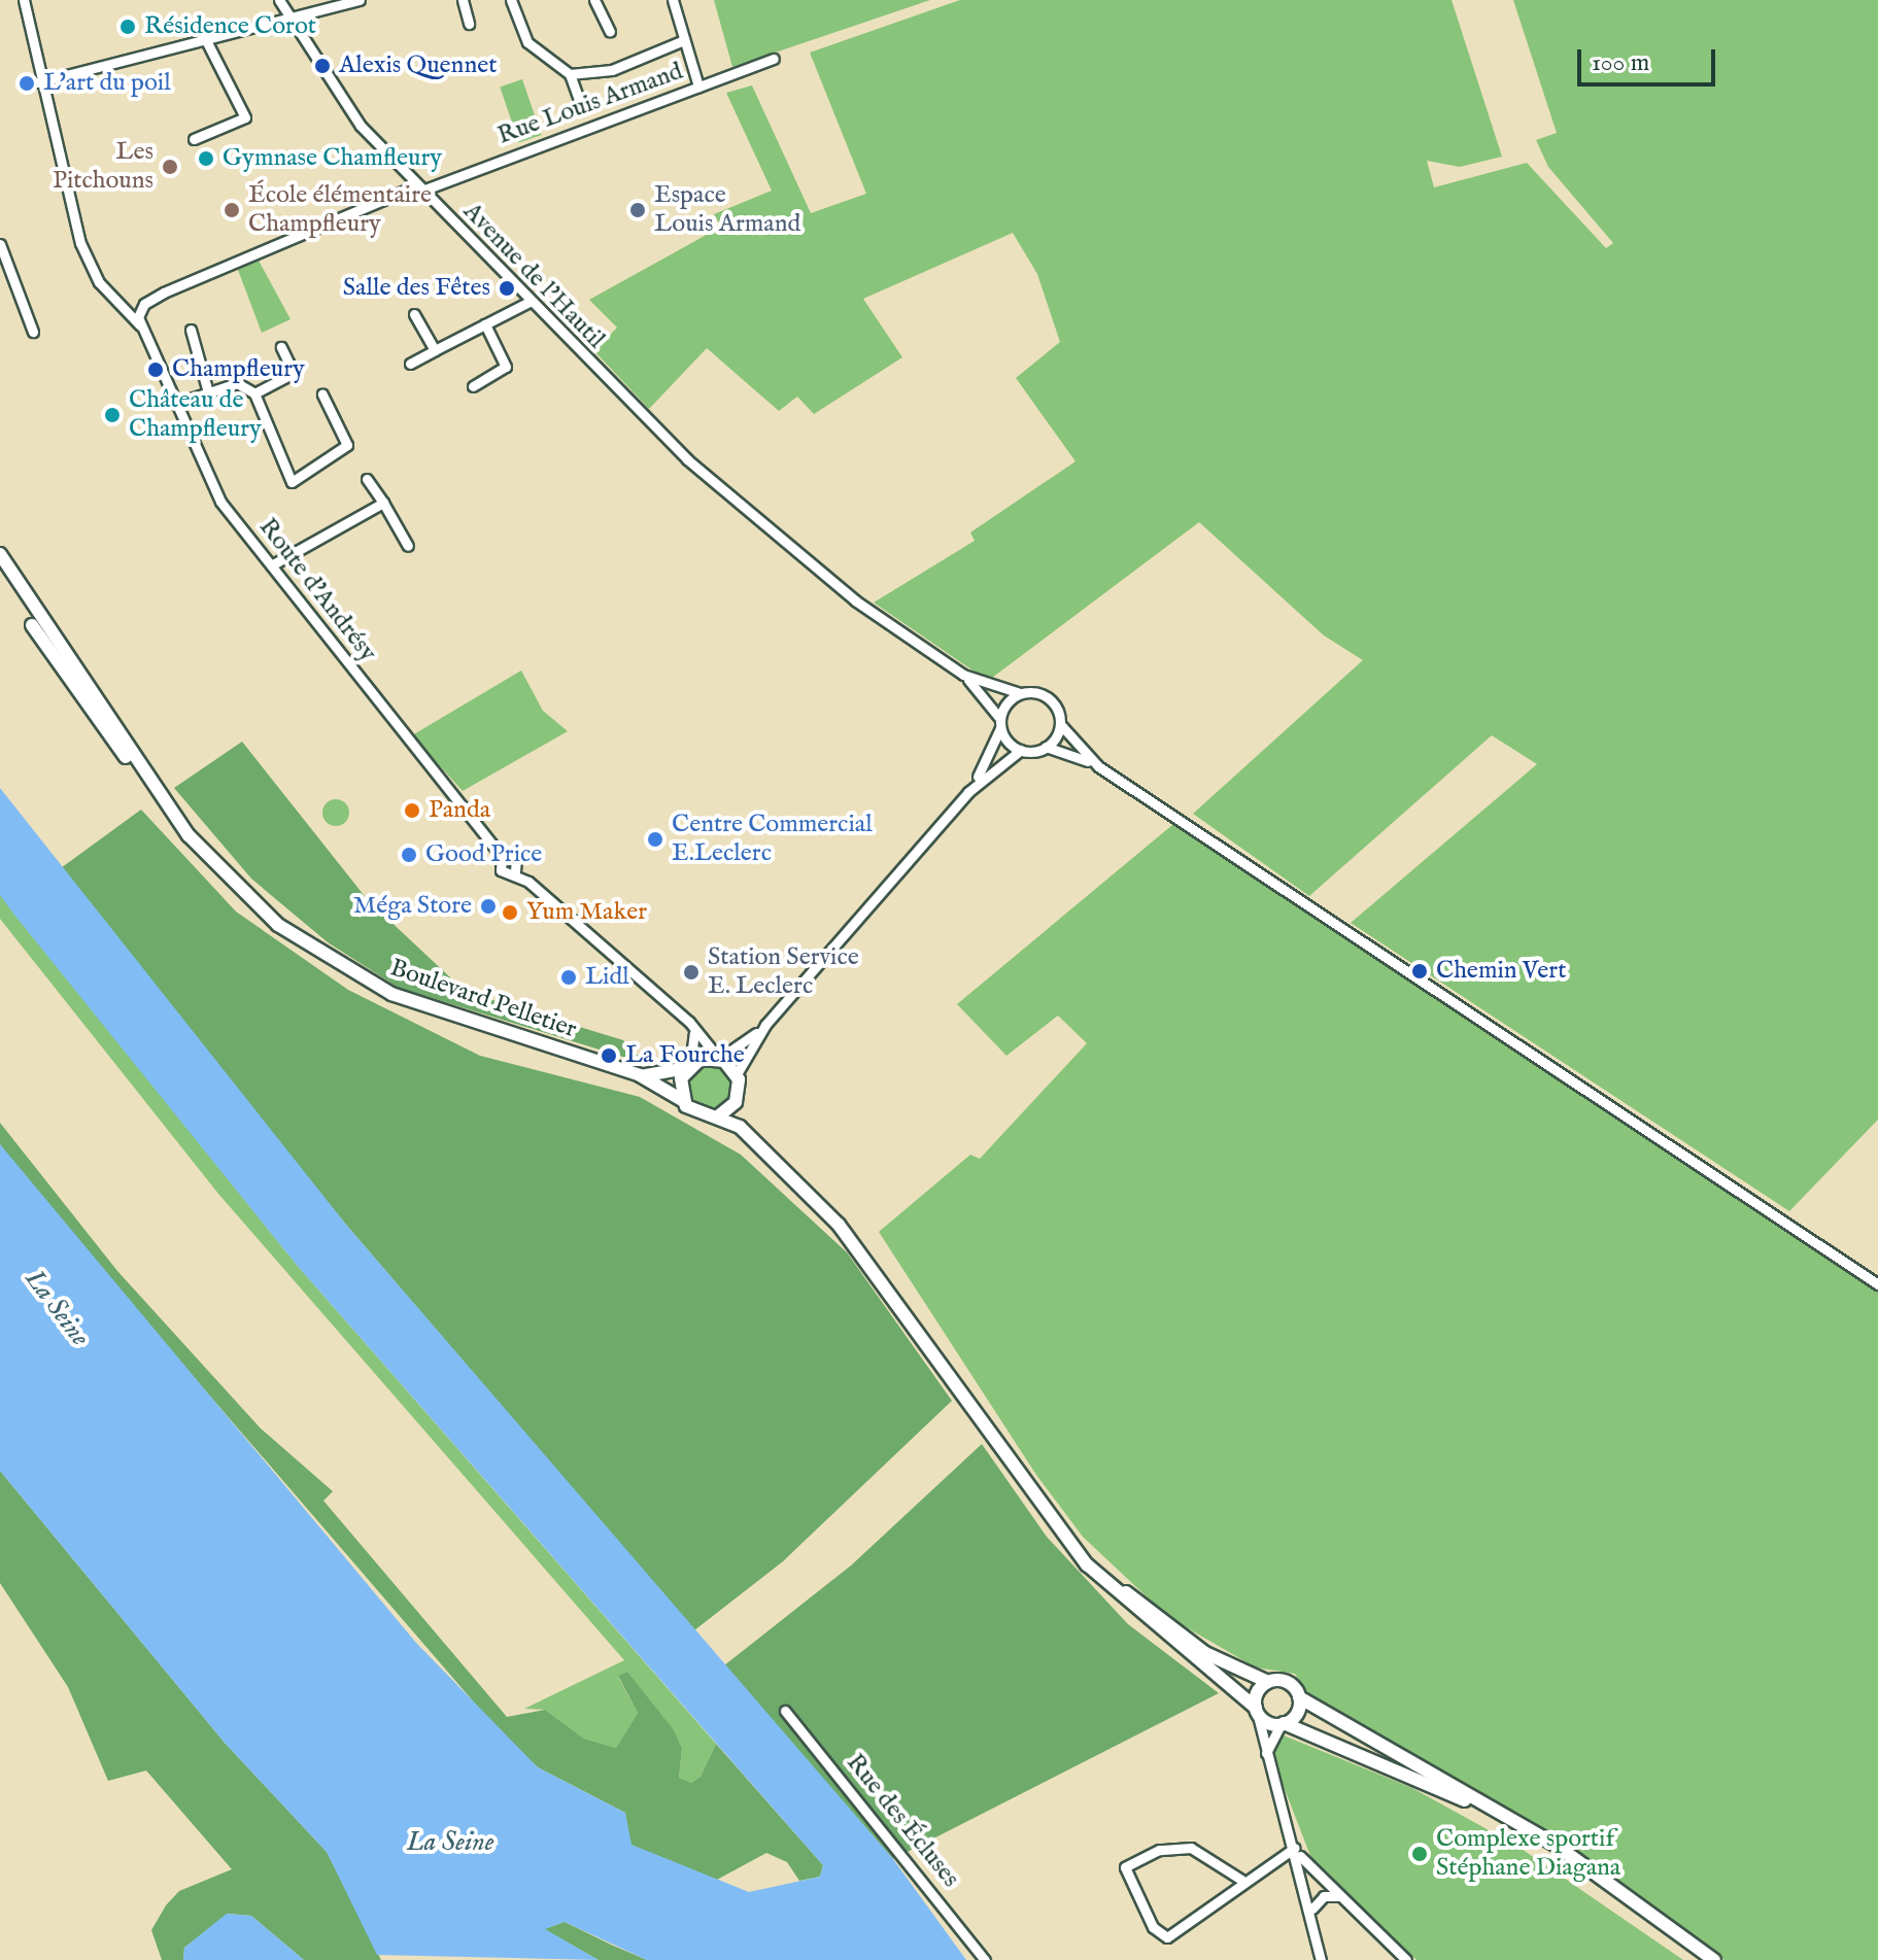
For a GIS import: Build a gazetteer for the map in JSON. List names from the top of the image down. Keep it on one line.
{"streets":{"main road":["Boulevard Pelletier"],"street":["Rue Louis Armand","Avenue de l'Hautil","Route d'Andrésy","Rue des Écluses"]},"crossings":[["Rue Louis Armand","Avenue de l'Hautil"],["Rue Louis Armand","Route d'Andrésy"],["Route d'Andrésy","Boulevard Pelletier"]],"water":["La Seine"],"places":["Résidence Corot","Alexis Quennet","L'art du poil","Gymnase Chamfleury","Les Pitchouns","École élémentaire Champfleury","Espace Louis Armand","Salle des Fêtes","Champfleury","Château de Champfleury","Panda","Centre Commercial E.Leclerc","Good Price","Méga Store","Yum Maker","Chemin Vert","Station Service E. Leclerc","Lidl","La Fourche","Complexe sportif Stéphane Diagana"],"scale_bar":"100 m"}
